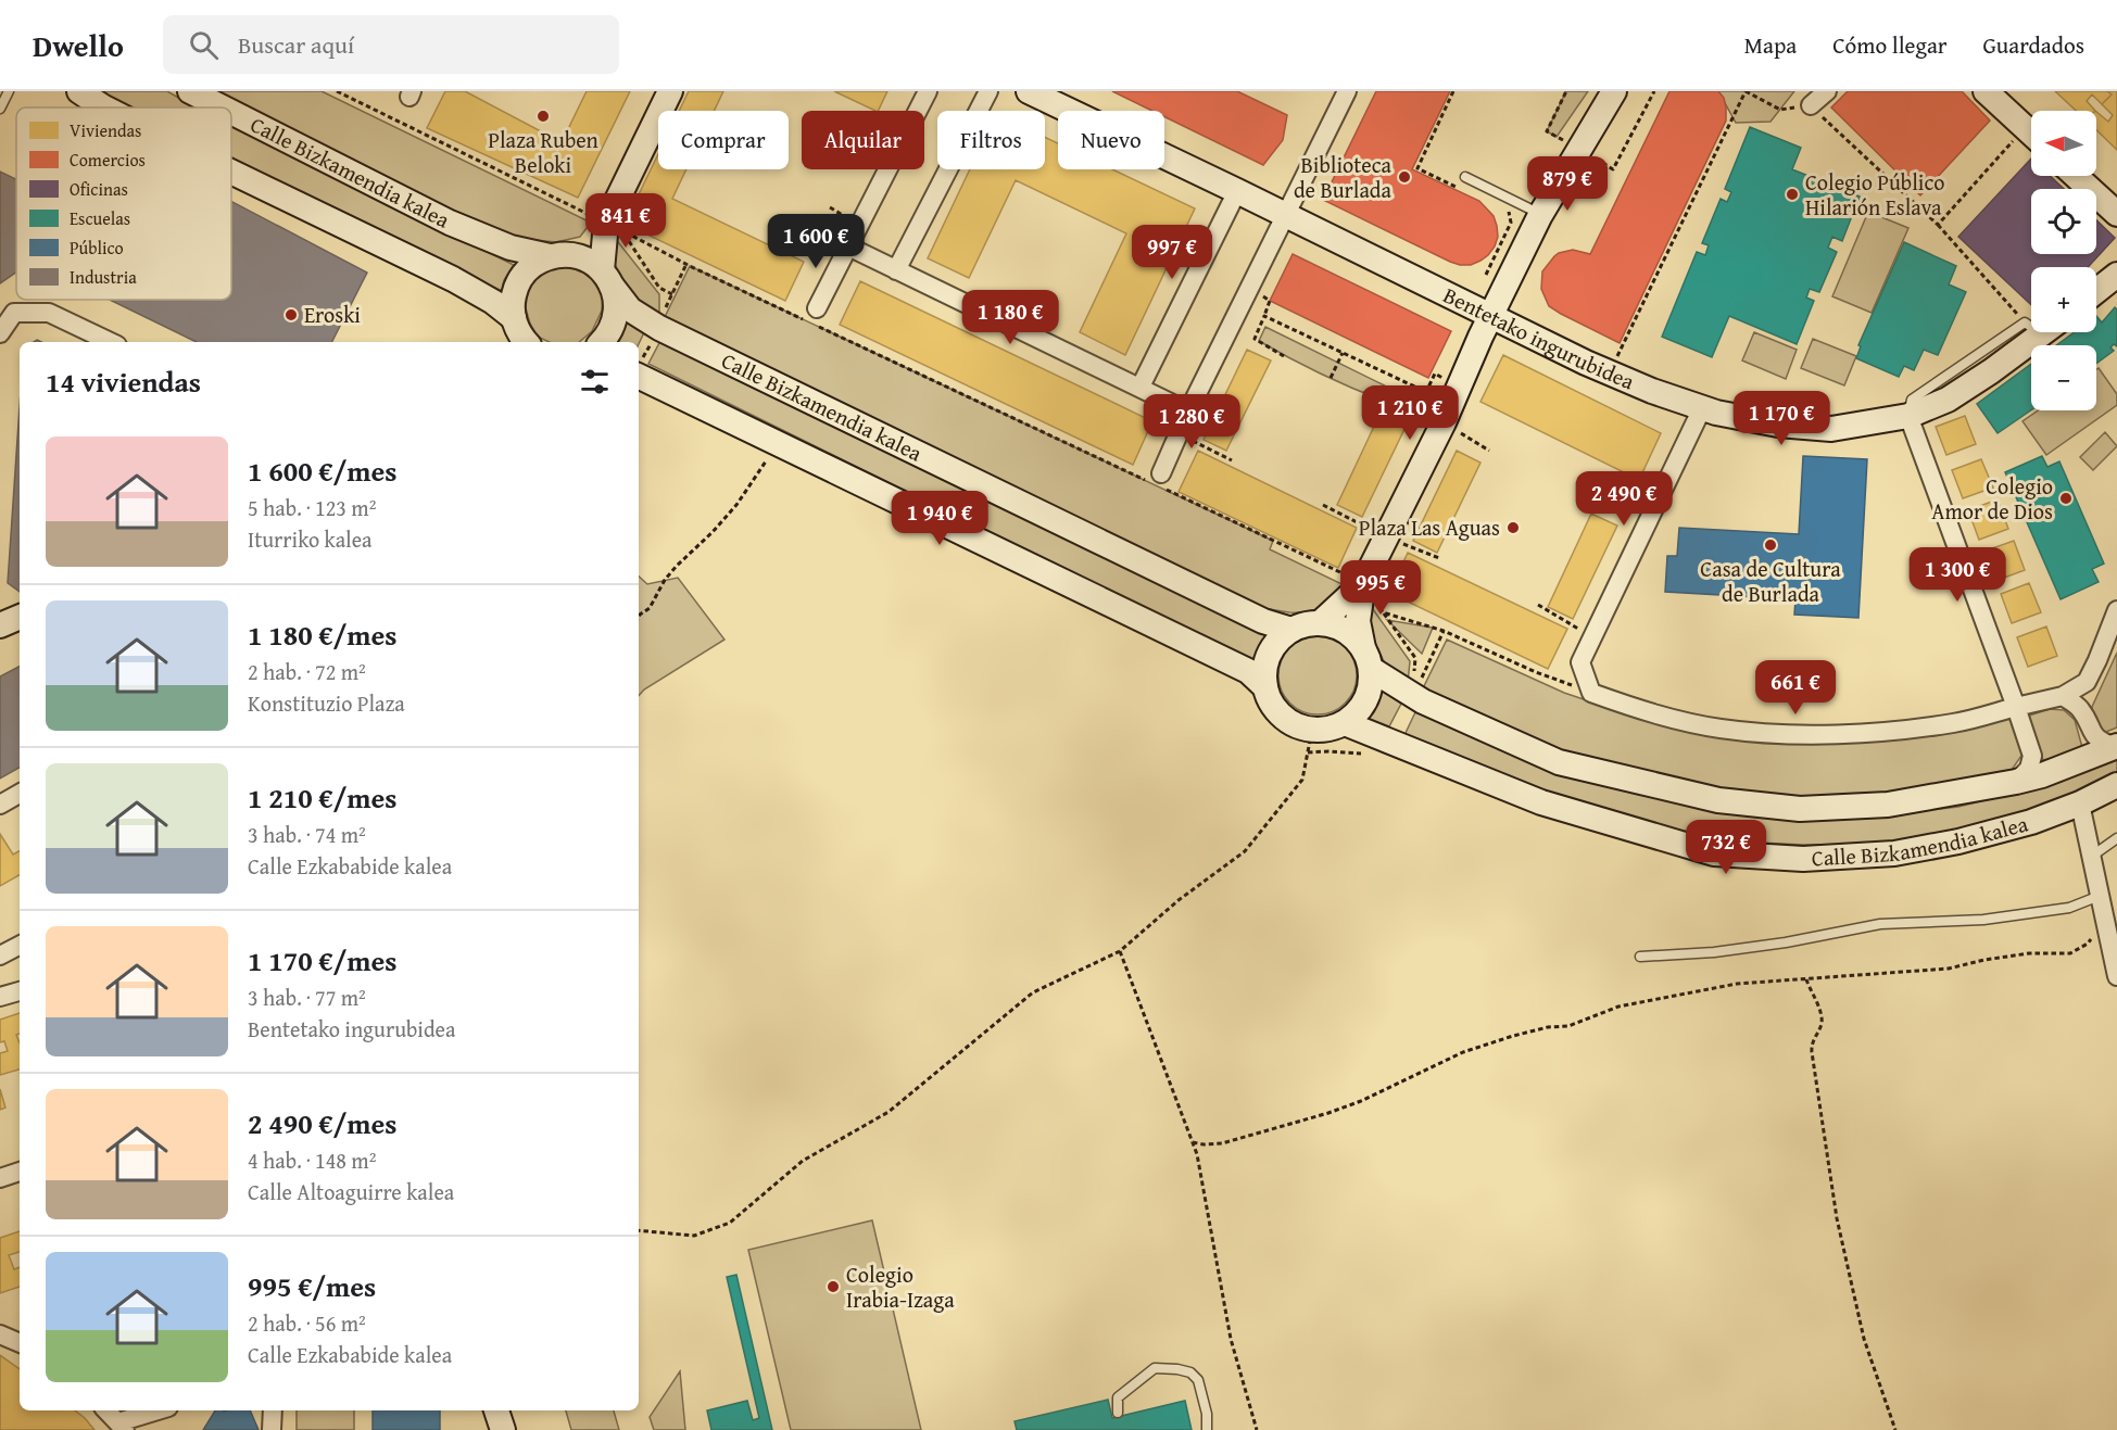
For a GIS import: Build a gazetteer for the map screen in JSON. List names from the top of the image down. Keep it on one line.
{"streets":{"main road":["Calle Bizkamendia kalea","Bentetako ingurubidea"]},"places":["Plaza Ruben Beloki","Biblioteca de Burlada","Colegio Público Hilarión Eslava","Eroski","Colegio Amor de Dios","Plaza Las Aguas","Casa de Cultura de Burlada","Colegio Irabia-Izaga"],"legend":["Viviendas","Comercios","Oficinas","Escuelas","Público","Industria"],"north":"left","page":{"header":"Dwello","search":"Buscar aquí","nav":["Mapa","Cómo llegar","Guardados"],"map_buttons":["+","−"],"chip":["Comprar","Alquilar","Filtros","Nuevo"],"price":["879 €","841 €","1 600 €","997 €","1 180 €","1 210 €","1 170 €","1 280 €","2 490 €","1 940 €","1 300 €","995 €","661 €","732 €"],"heading":"14 viviendas","list":[{"name":"1 600 €/mes","note":"5 hab. · 123 m² · Iturriko kalea"},{"name":"1 180 €/mes","note":"2 hab. · 72 m² · Konstituzio Plaza"},{"name":"1 210 €/mes","note":"3 hab. · 74 m² · Calle Ezkababide kalea"},{"name":"1 170 €/mes","note":"3 hab. · 77 m² · Bentetako ingurubidea"},{"name":"2 490 €/mes","note":"4 hab. · 148 m² · Calle Altoaguirre kalea"},{"name":"995 €/mes","note":"2 hab. · 56 m² · Calle Ezkababide kalea"}]}}
